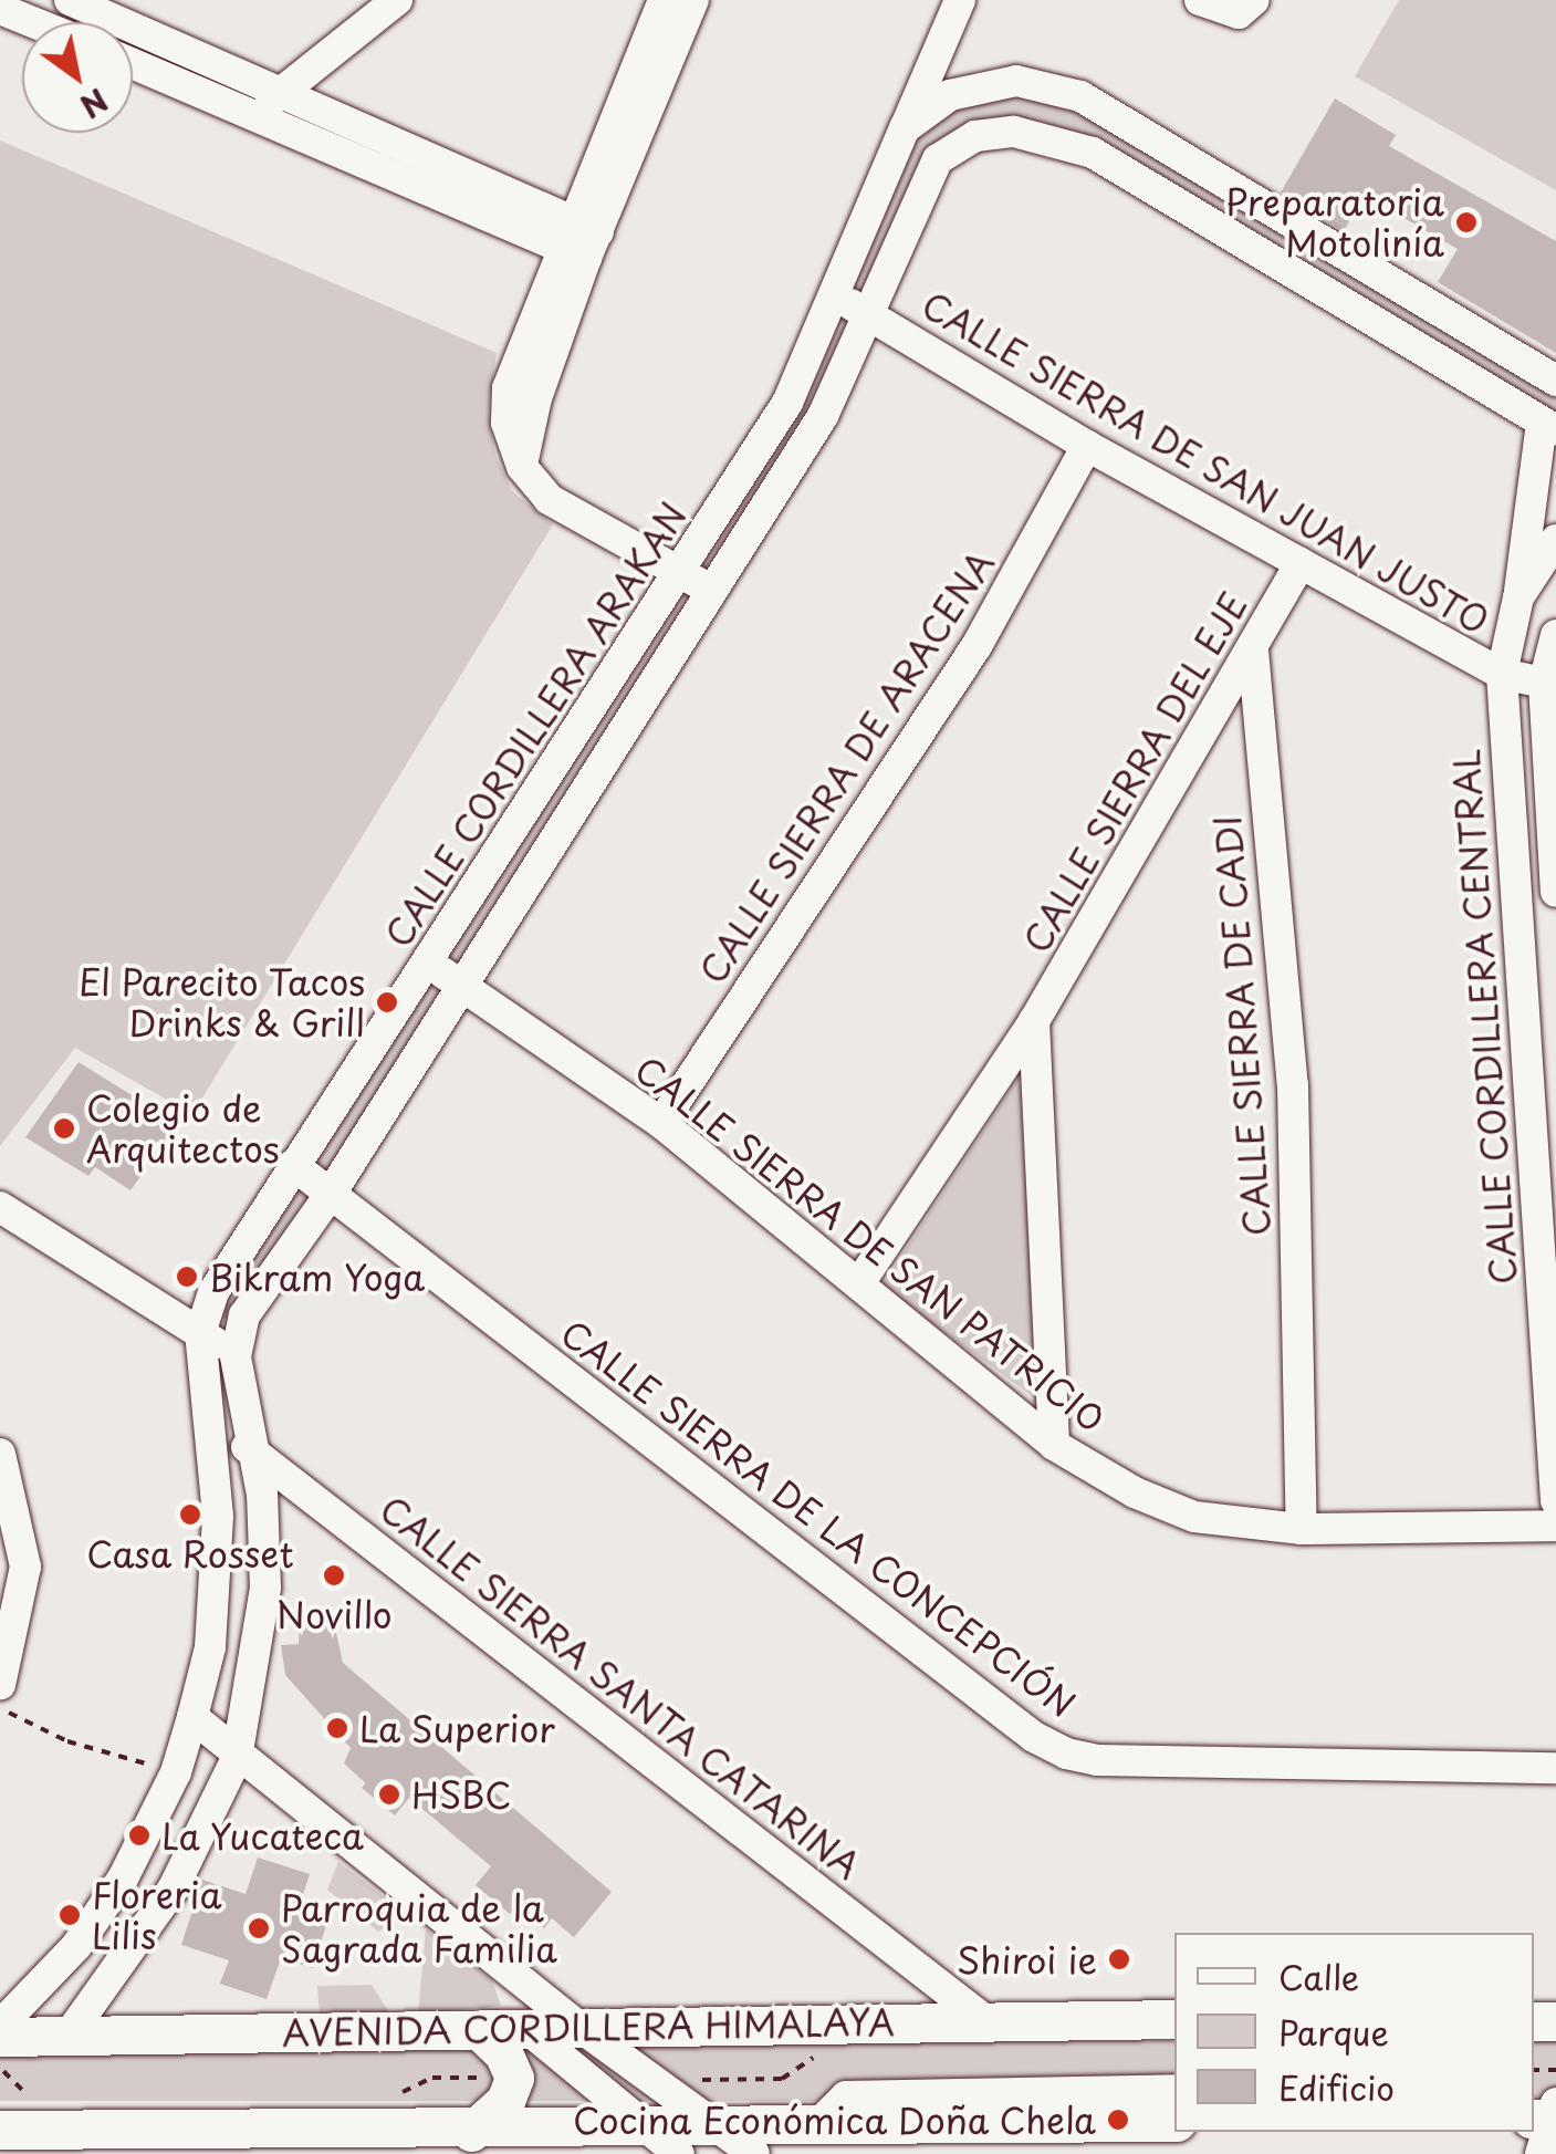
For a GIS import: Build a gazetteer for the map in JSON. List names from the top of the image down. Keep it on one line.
{"streets":{"main road":["AVENIDA CORDILLERA HIMALAYA"],"street":["CALLE SIERRA DE SAN JUAN JUSTO","CALLE CORDILLERA ARAKAN","CALLE SIERRA DE ARACENA","CALLE SIERRA DEL EJE","CALLE CORDILLERA CENTRAL","CALLE SIERRA DE CADI","CALLE SIERRA DE SAN PATRICIO","CALLE SIERRA DE LA CONCEPCIÓN","CALLE SIERRA SANTA CATARINA"]},"crossings":[["CALLE SIERRA DE SAN JUAN JUSTO","CALLE CORDILLERA ARAKAN"],["CALLE SIERRA DE SAN JUAN JUSTO","CALLE SIERRA DE ARACENA"],["CALLE SIERRA DE SAN JUAN JUSTO","CALLE SIERRA DEL EJE"],["CALLE SIERRA DE SAN JUAN JUSTO","CALLE CORDILLERA CENTRAL"],["CALLE CORDILLERA ARAKAN","CALLE SIERRA DE SAN PATRICIO"],["CALLE CORDILLERA ARAKAN","CALLE SIERRA DE LA CONCEPCIÓN"],["CALLE CORDILLERA ARAKAN","CALLE SIERRA SANTA CATARINA"],["CALLE SIERRA DE ARACENA","CALLE SIERRA DE SAN PATRICIO"],["CALLE SIERRA DEL EJE","CALLE SIERRA DE CADI"],["CALLE SIERRA DEL EJE","CALLE SIERRA DE SAN PATRICIO"],["CALLE SIERRA DE CADI","CALLE SIERRA DE SAN PATRICIO"],["CALLE SIERRA SANTA CATARINA","AVENIDA CORDILLERA HIMALAYA"]],"places":["Preparatoria Motolinía","El Parecito Tacos Drinks & Grill","Colegio de Arquitectos","Bikram Yoga","Casa Rosset","Novillo","La Superior","HSBC","La Yucateca","Floreria Lilis","Parroquia de la Sagrada Familia","Shiroi ie","Cocina Económica Doña Chela"],"legend":["Calle","Parque","Edificio"],"north":"bottom right"}
